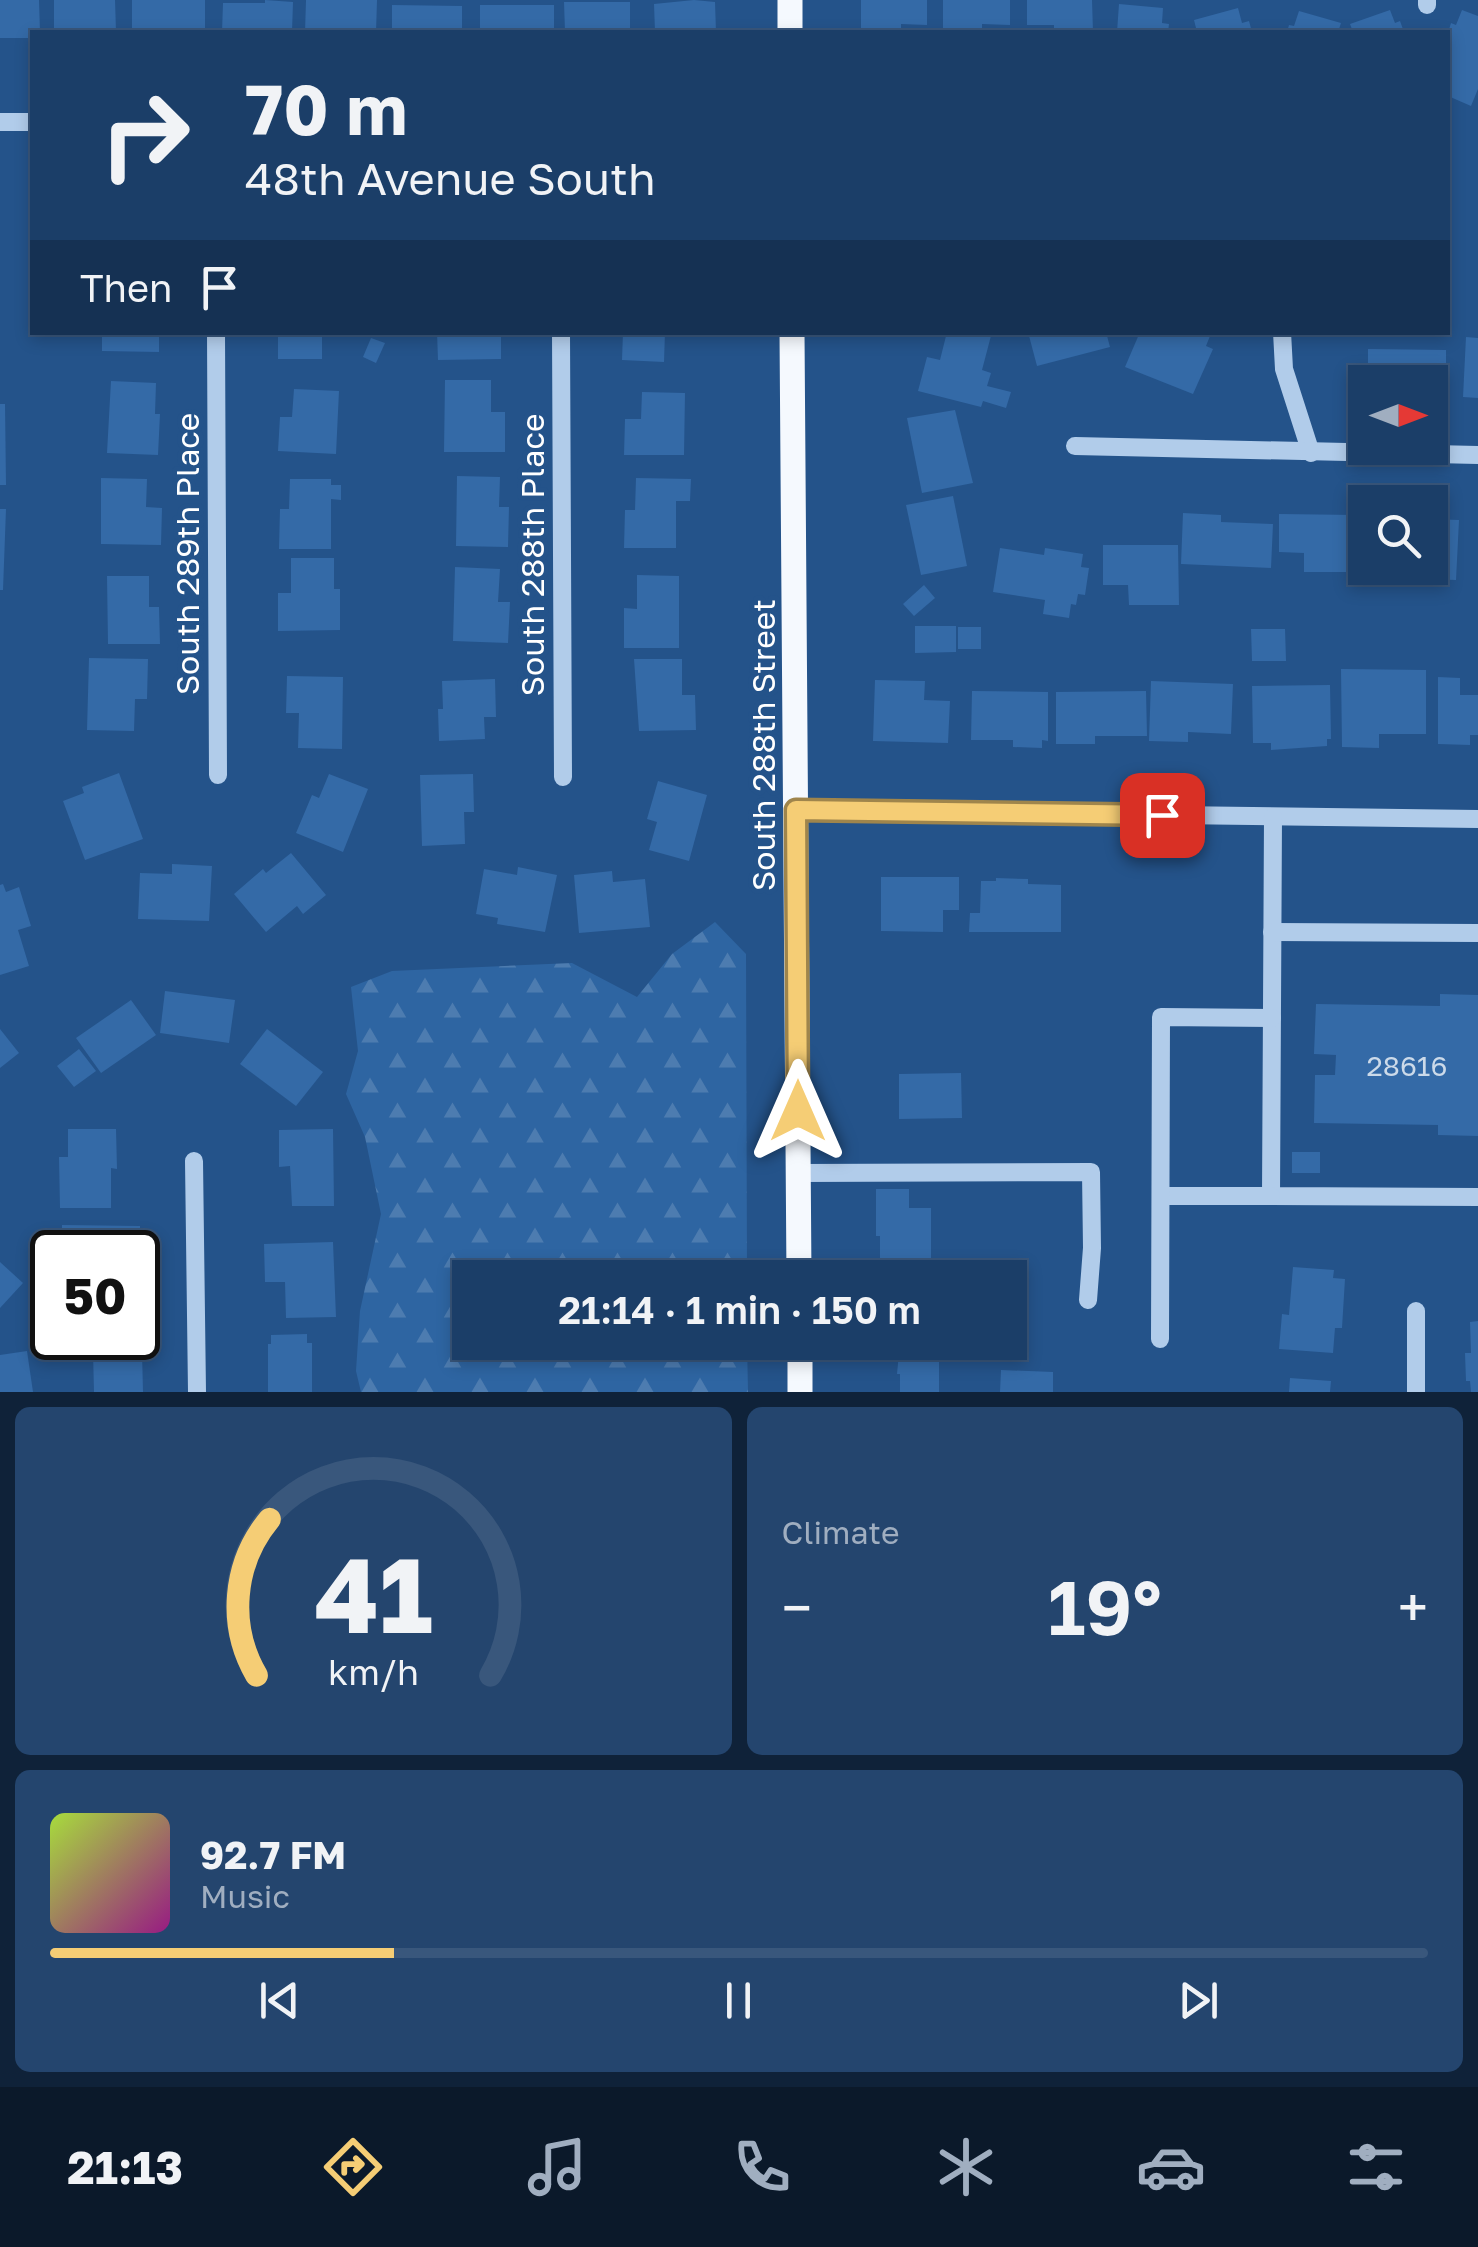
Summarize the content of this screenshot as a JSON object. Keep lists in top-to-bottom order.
{
  "streets": {
    "main road": ["South 288th Street"],
    "street": ["South 289th Place", "South 288th Place"]
  },
  "house_numbers": ["28616"],
  "north": "right",
  "page": {
    "turn": ["70 m", "48th Avenue South"],
    "then": "Then",
    "limit": "50",
    "trip": "21:14 · 1 min · 150 m",
    "tile": "Climate",
    "heat": ["−", "19°", "+"],
    "song": ["92.7 FM", "Music"],
    "tabs": "21:13",
    "gauge": ["41", "km/h"]
  }
}
